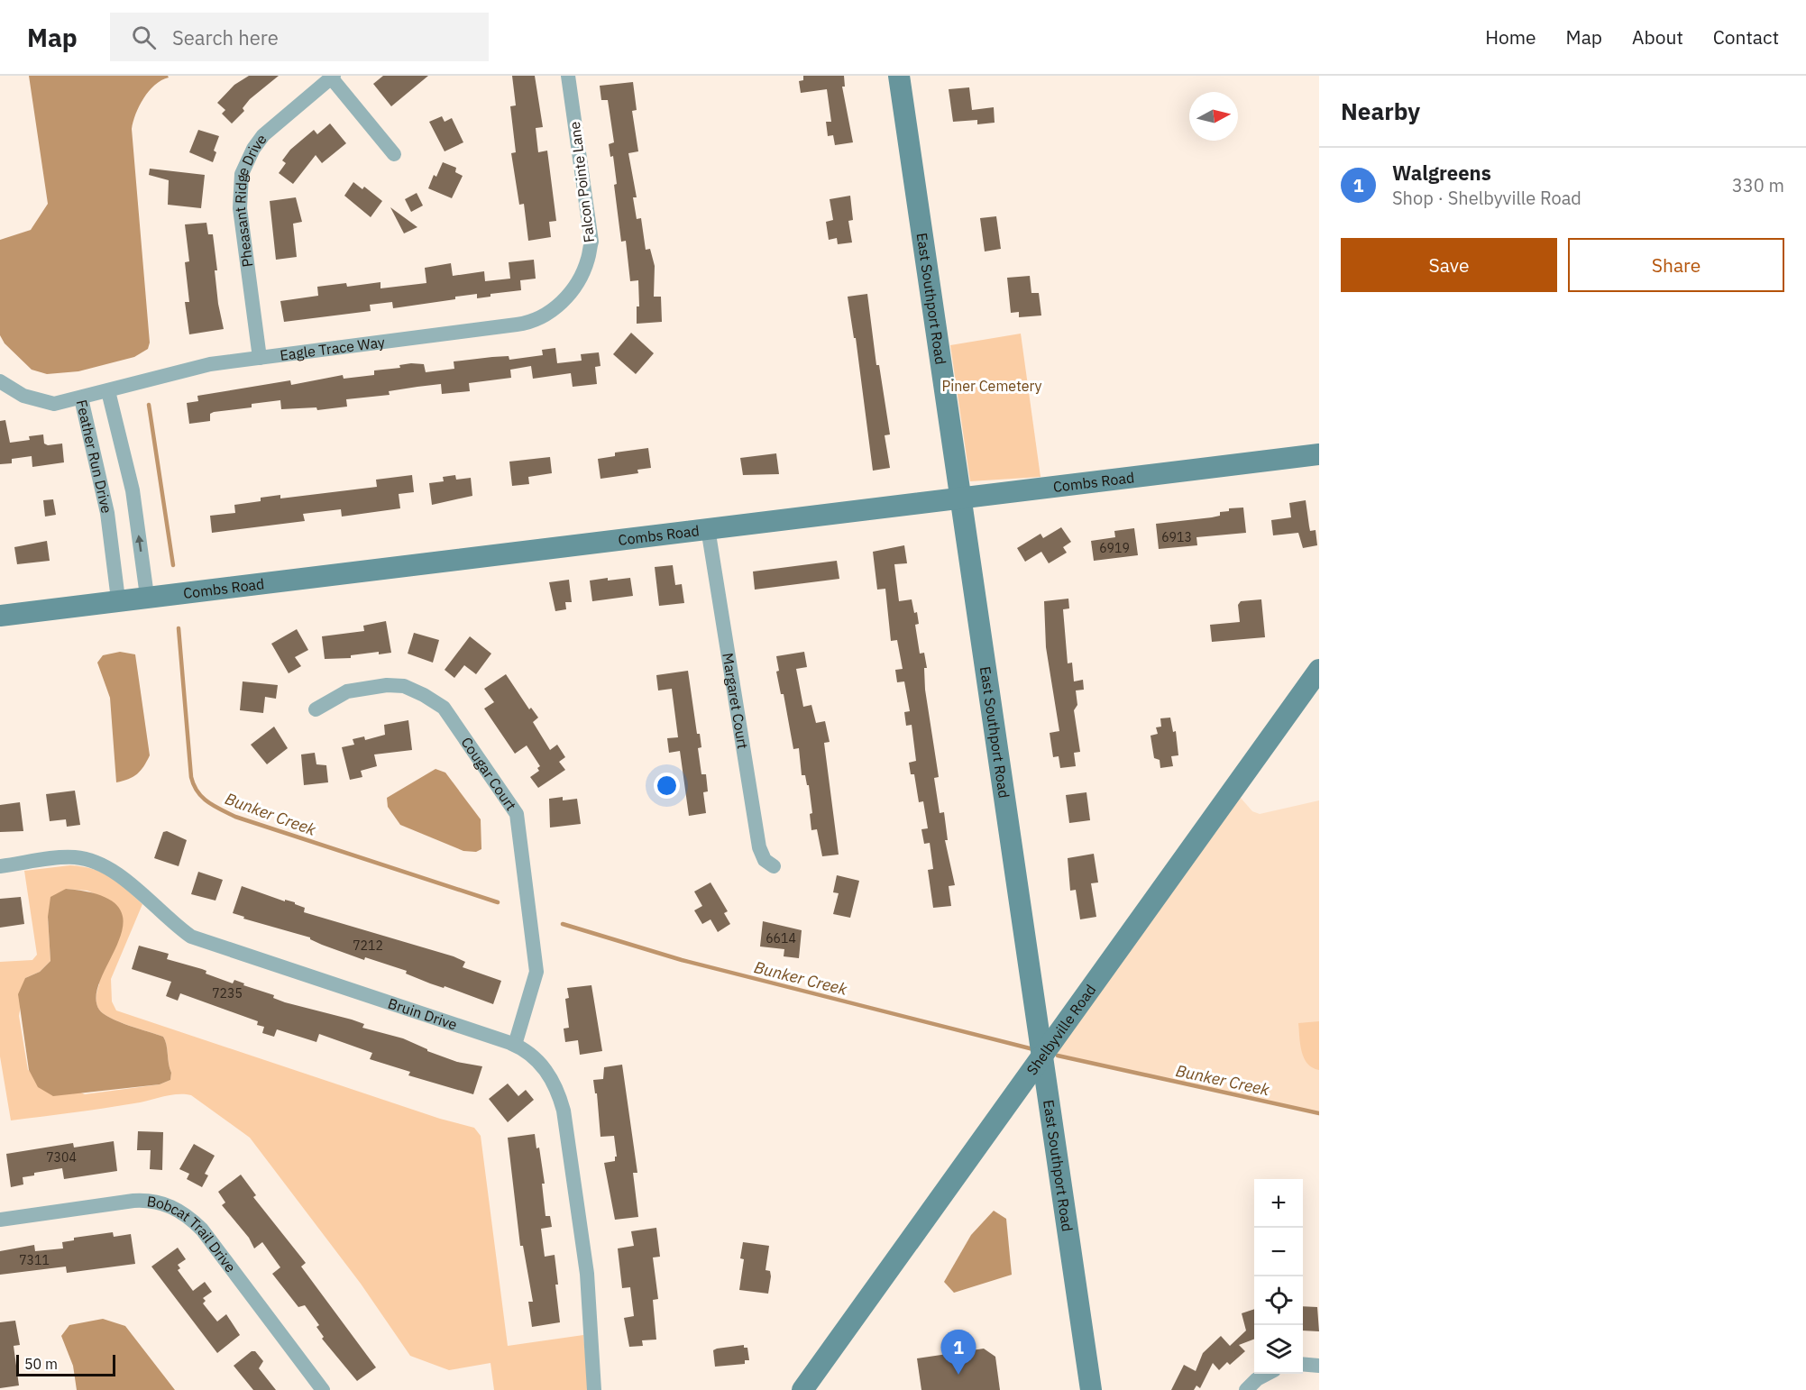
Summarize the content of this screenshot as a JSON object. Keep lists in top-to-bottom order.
{
  "streets": {
    "main road": ["East Southport Road", "Combs Road", "Shelbyville Road"],
    "street": [
      "Falcon Pointe Lane",
      "Pheasant Ridge Drive",
      "Eagle Trace Way",
      "Feather Run Drive",
      "Margaret Court",
      "Cougar Court",
      "Bruin Drive",
      "Bobcat Trail Drive"
    ]
  },
  "crossings": [
    ["Falcon Pointe Lane", "Eagle Trace Way"],
    ["Pheasant Ridge Drive", "Eagle Trace Way"],
    ["East Southport Road", "Combs Road"],
    ["East Southport Road", "Shelbyville Road"],
    ["Eagle Trace Way", "Feather Run Drive"],
    ["Feather Run Drive", "Combs Road"],
    ["Combs Road", "Margaret Court"],
    ["Cougar Court", "Bruin Drive"]
  ],
  "water": ["Bunker Creek"],
  "parks": ["Piner Cemetery"],
  "house_numbers": [
    "6913",
    "6919",
    "6614",
    "7212",
    "7235",
    "7304",
    "7311"
  ],
  "scale_bar": "50 m",
  "north": "right",
  "page": {
    "header": "Map",
    "search": "Search here",
    "nav": [
      "Home",
      "Map",
      "About",
      "Contact"
    ],
    "heading": "Nearby",
    "list": [
      {
        "mark": "1",
        "name": "Walgreens",
        "note": "Shop · Shelbyville Road",
        "value": "330 m"
      }
    ],
    "buttons": ["Save", "Share"],
    "map_buttons": ["+", "−"],
    "pins": "1",
    "scale": "50 m"
  }
}
